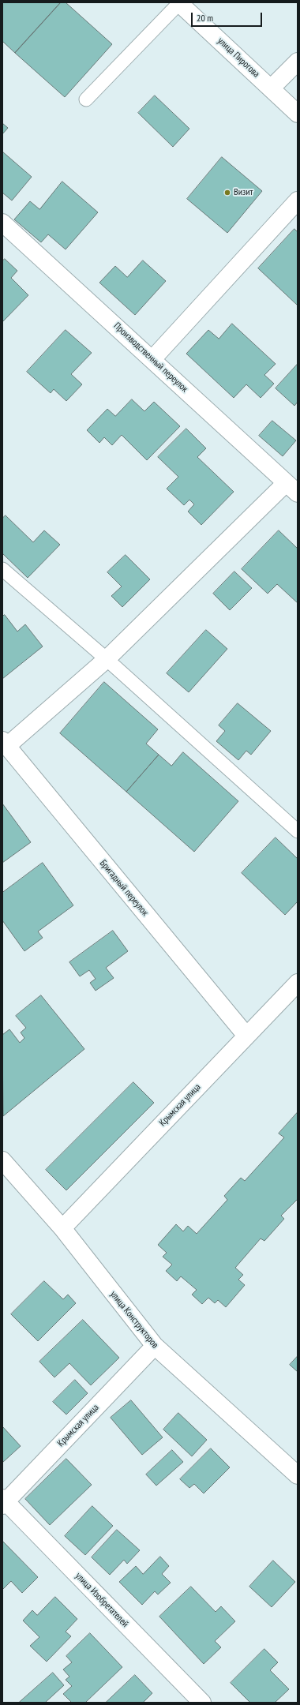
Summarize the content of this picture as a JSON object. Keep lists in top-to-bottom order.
{
  "streets": {
    "street": [
      "улица Пирогова",
      "Производственный переулок",
      "Бригадный переулок",
      "Крымская улица",
      "улица Конструкторов",
      "улица Изобретателей"
    ]
  },
  "crossings": [
    ["Бригадный переулок", "Крымская улица"],
    ["Крымская улица", "улица Конструкторов"],
    ["Крымская улица", "улица Изобретателей"]
  ],
  "places": ["Визит"],
  "scale_bar": "20 m"
}
